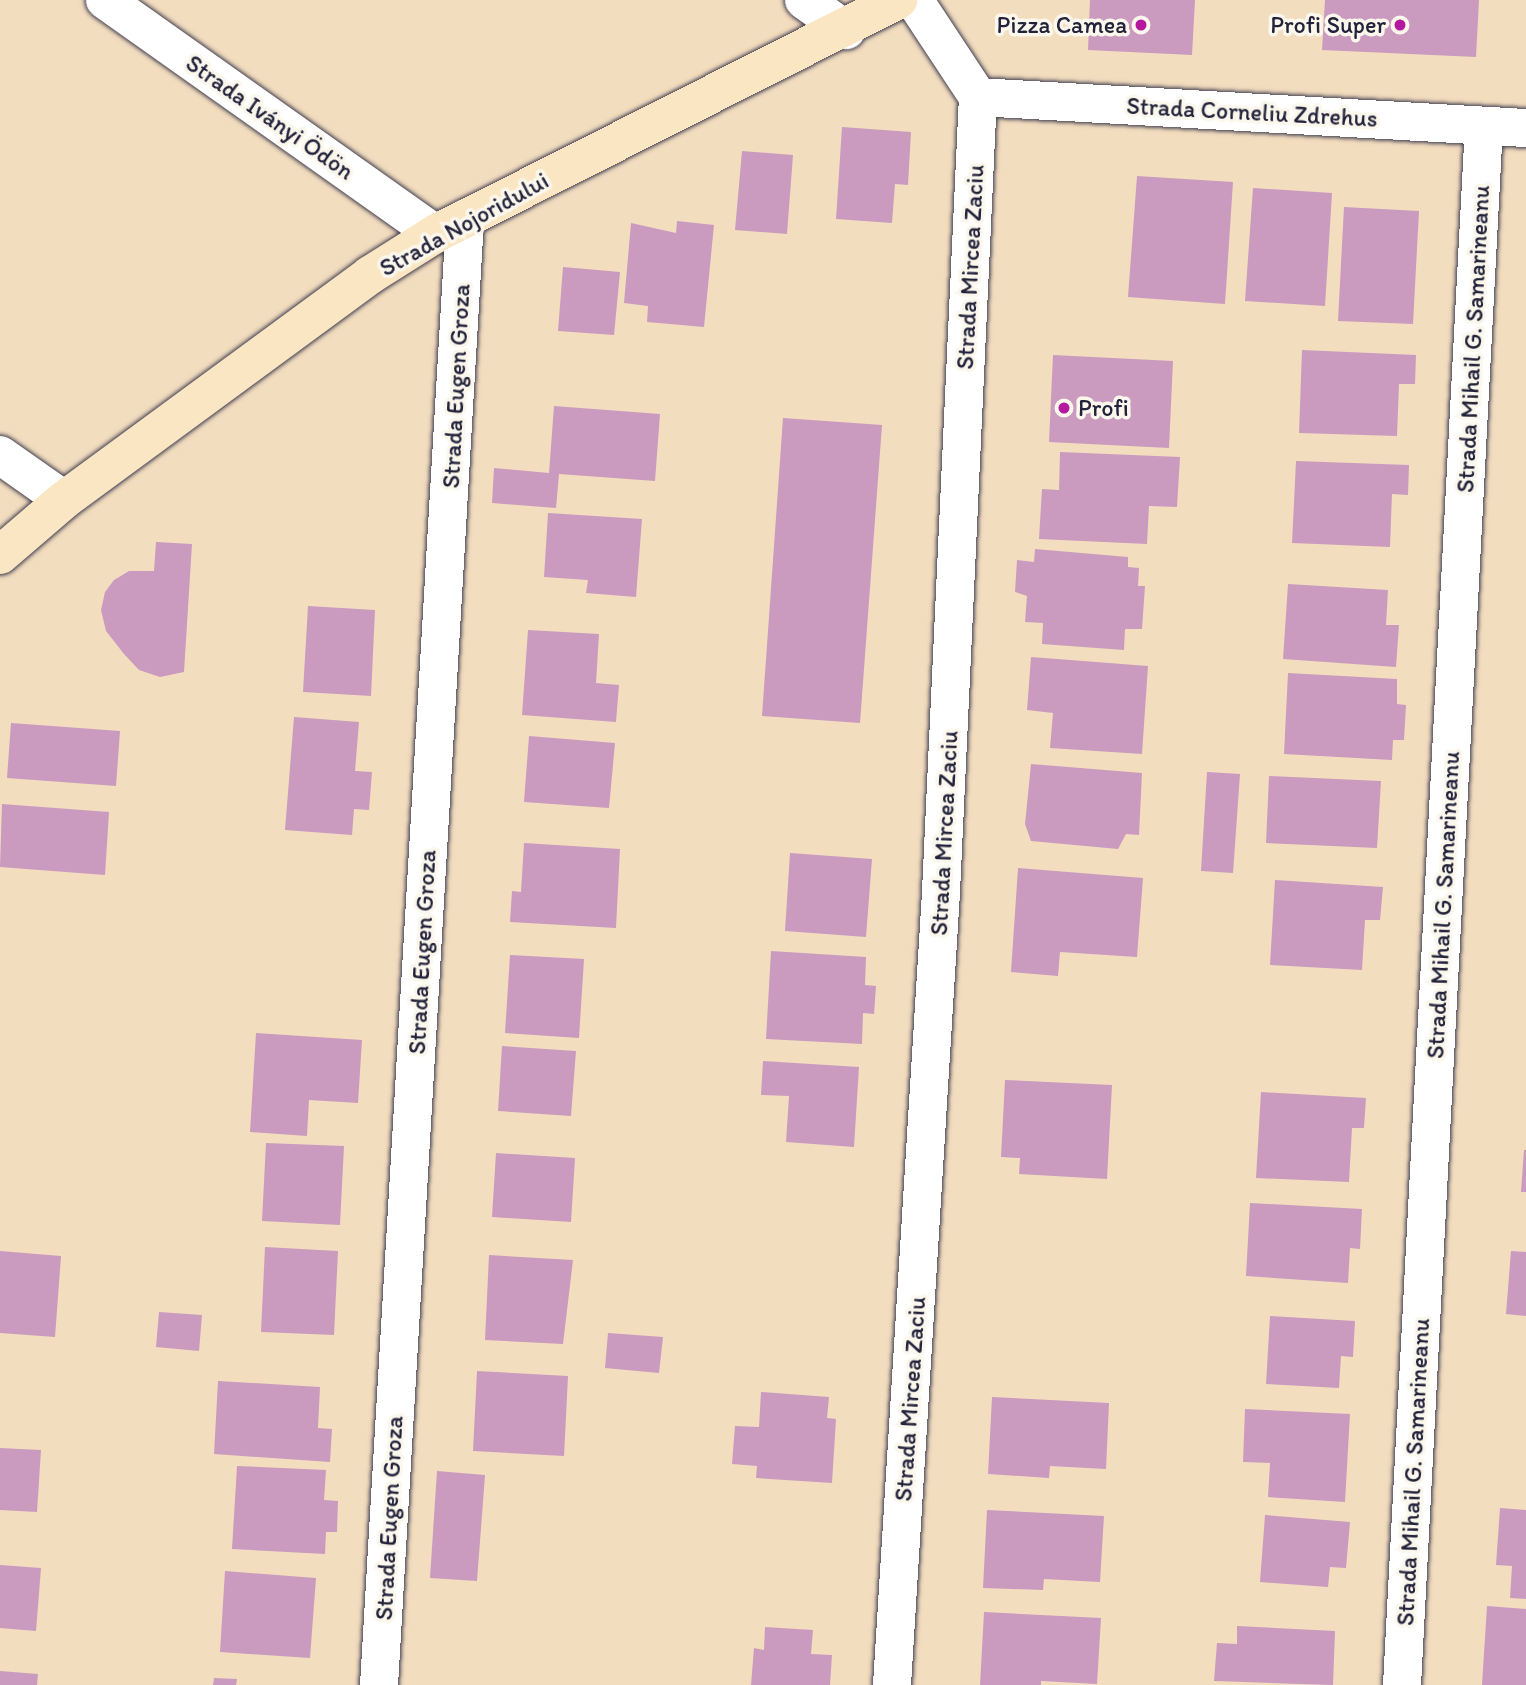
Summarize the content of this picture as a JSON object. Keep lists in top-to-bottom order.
{
  "streets": {
    "main road": ["Strada Nojoridului"],
    "street": [
      "Strada Corneliu Zdrehus",
      "Strada Iványi Ödön",
      "Strada Mircea Zaciu",
      "Strada Mihail G. Samarineanu",
      "Strada Eugen Groza"
    ]
  },
  "crossings": [
    ["Strada Corneliu Zdrehus", "Strada Mircea Zaciu"],
    ["Strada Corneliu Zdrehus", "Strada Mihail G. Samarineanu"],
    ["Strada Iványi Ödön", "Strada Nojoridului"],
    ["Strada Iványi Ödön", "Strada Eugen Groza"],
    ["Strada Nojoridului", "Strada Eugen Groza"]
  ],
  "places": ["Pizza Camea", "Profi Super", "Profi"]
}
